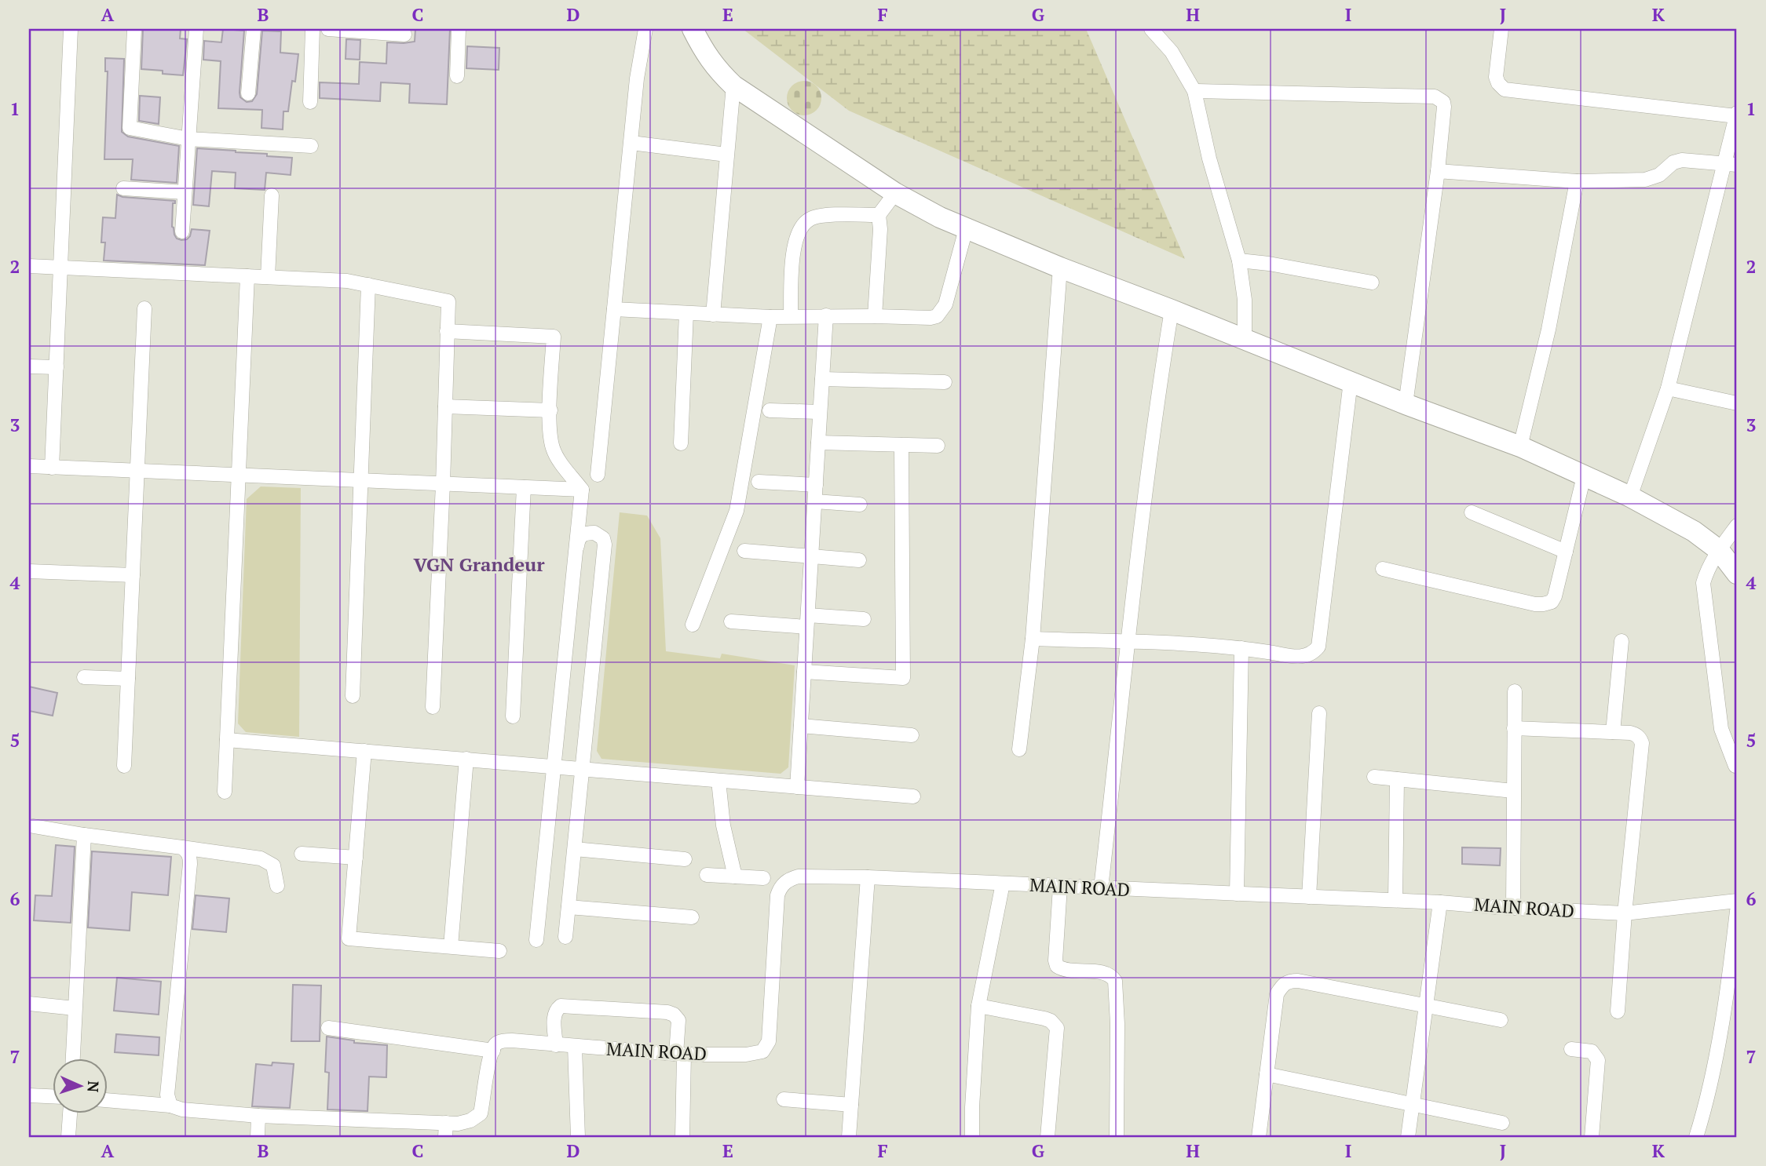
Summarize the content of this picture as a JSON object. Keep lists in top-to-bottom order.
{
  "streets": {
    "street": ["MAIN ROAD"]
  },
  "districts": ["VGN Grandeur"],
  "north": "right",
  "grid": {
    "columns": [
      "A",
      "B",
      "C",
      "D",
      "E",
      "F",
      "G",
      "H",
      "I",
      "J",
      "K"
    ],
    "rows": [
      "1",
      "2",
      "3",
      "4",
      "5",
      "6",
      "7"
    ]
  }
}
